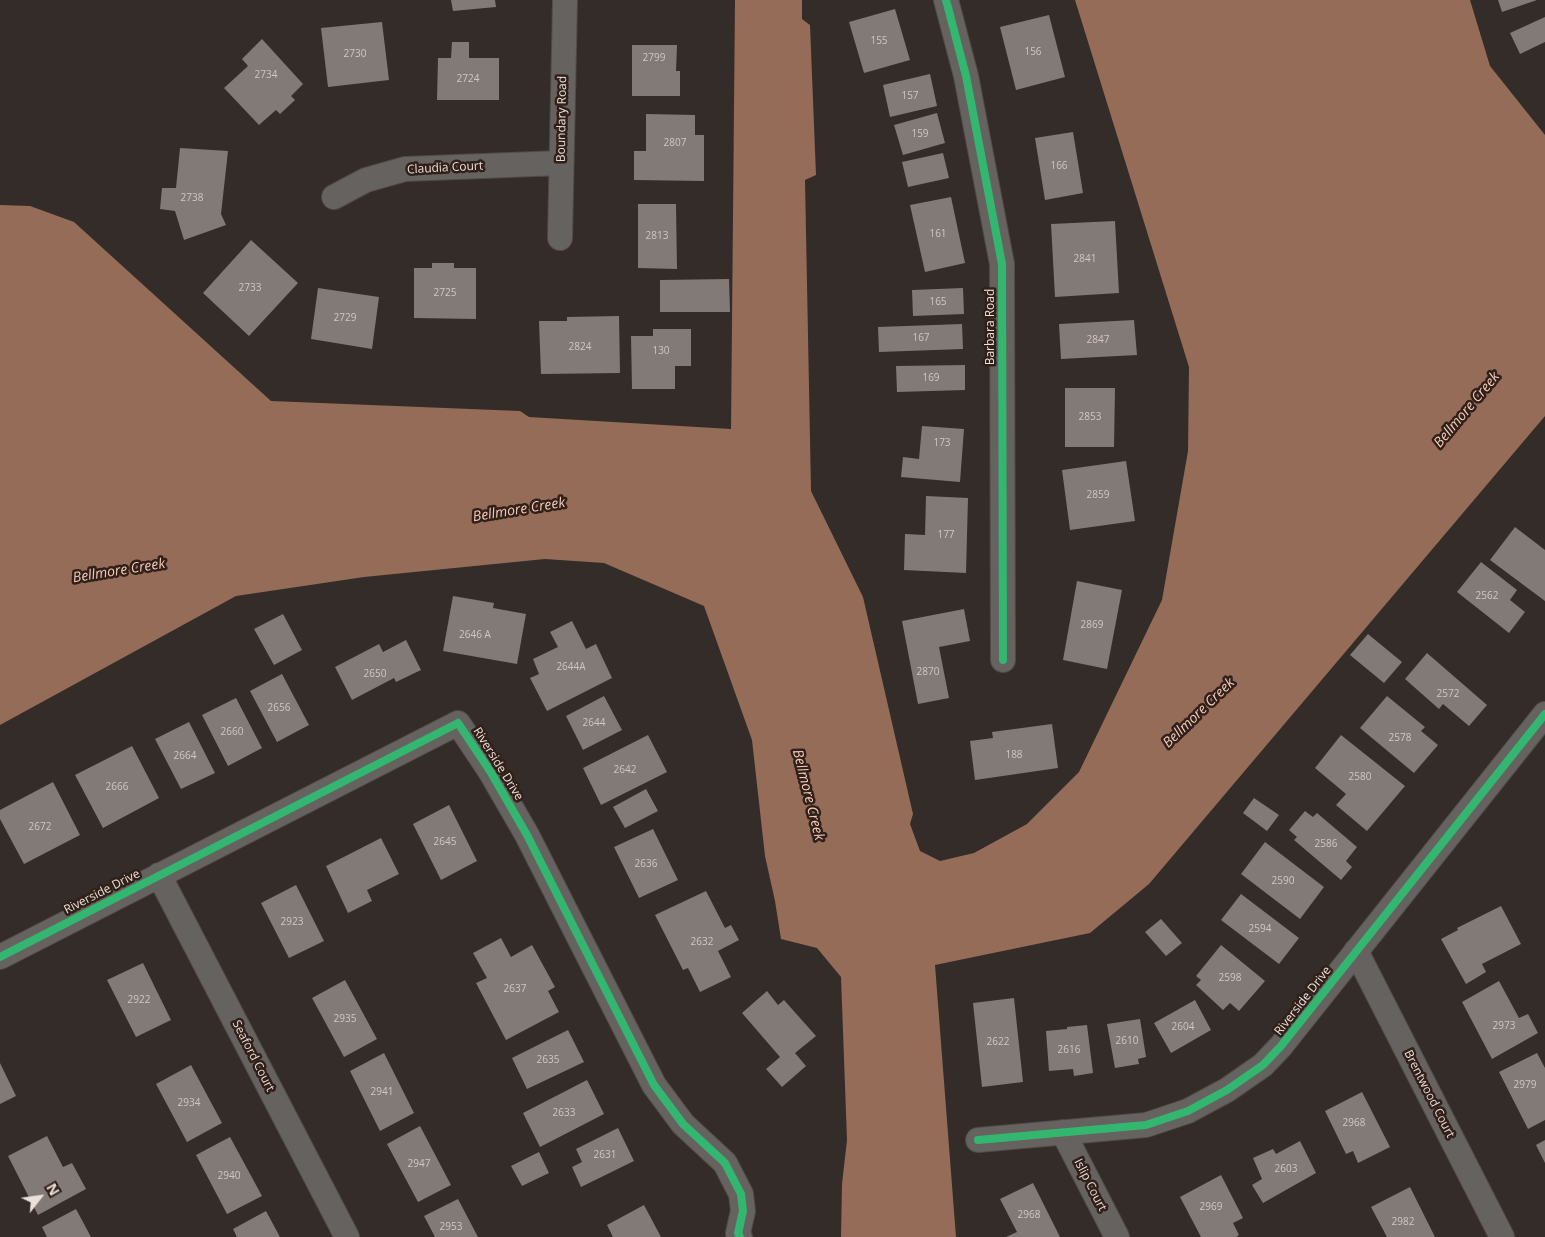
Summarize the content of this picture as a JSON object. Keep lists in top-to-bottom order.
{
  "streets": {
    "street": [
      "Boundary Road",
      "Claudia Court",
      "Barbara Road",
      "Riverside Drive",
      "Seaford Court",
      "Brentwood Court",
      "Islip Court"
    ]
  },
  "crossings": [
    ["Boundary Road", "Claudia Court"],
    ["Riverside Drive", "Seaford Court"],
    ["Riverside Drive", "Brentwood Court"],
    ["Riverside Drive", "Islip Court"]
  ],
  "water": ["Bellmore Creek"],
  "house_numbers": [
    "155",
    "156",
    "2730",
    "2799",
    "2734",
    "2724",
    "157",
    "159",
    "2807",
    "166",
    "2738",
    "161",
    "2813",
    "2841",
    "2733",
    "2725",
    "165",
    "2729",
    "167",
    "2847",
    "2824",
    "130",
    "169",
    "2853",
    "173",
    "2859",
    "177",
    "2562",
    "2869",
    "2646 A",
    "2644A",
    "2870",
    "2650",
    "2572",
    "2656",
    "2644",
    "2660",
    "2578",
    "188",
    "2664",
    "2642",
    "2580",
    "2666",
    "2672",
    "2645",
    "2586",
    "2636",
    "2590",
    "2923",
    "2594",
    "2632",
    "2598",
    "2637",
    "2922",
    "2935",
    "2973",
    "2604",
    "2610",
    "2622",
    "2616",
    "2635",
    "2979",
    "2941",
    "2934",
    "2633",
    "2968",
    "2631",
    "2947",
    "2603",
    "2940",
    "2969",
    "2968",
    "2982",
    "2953"
  ],
  "north": "top right"
}
